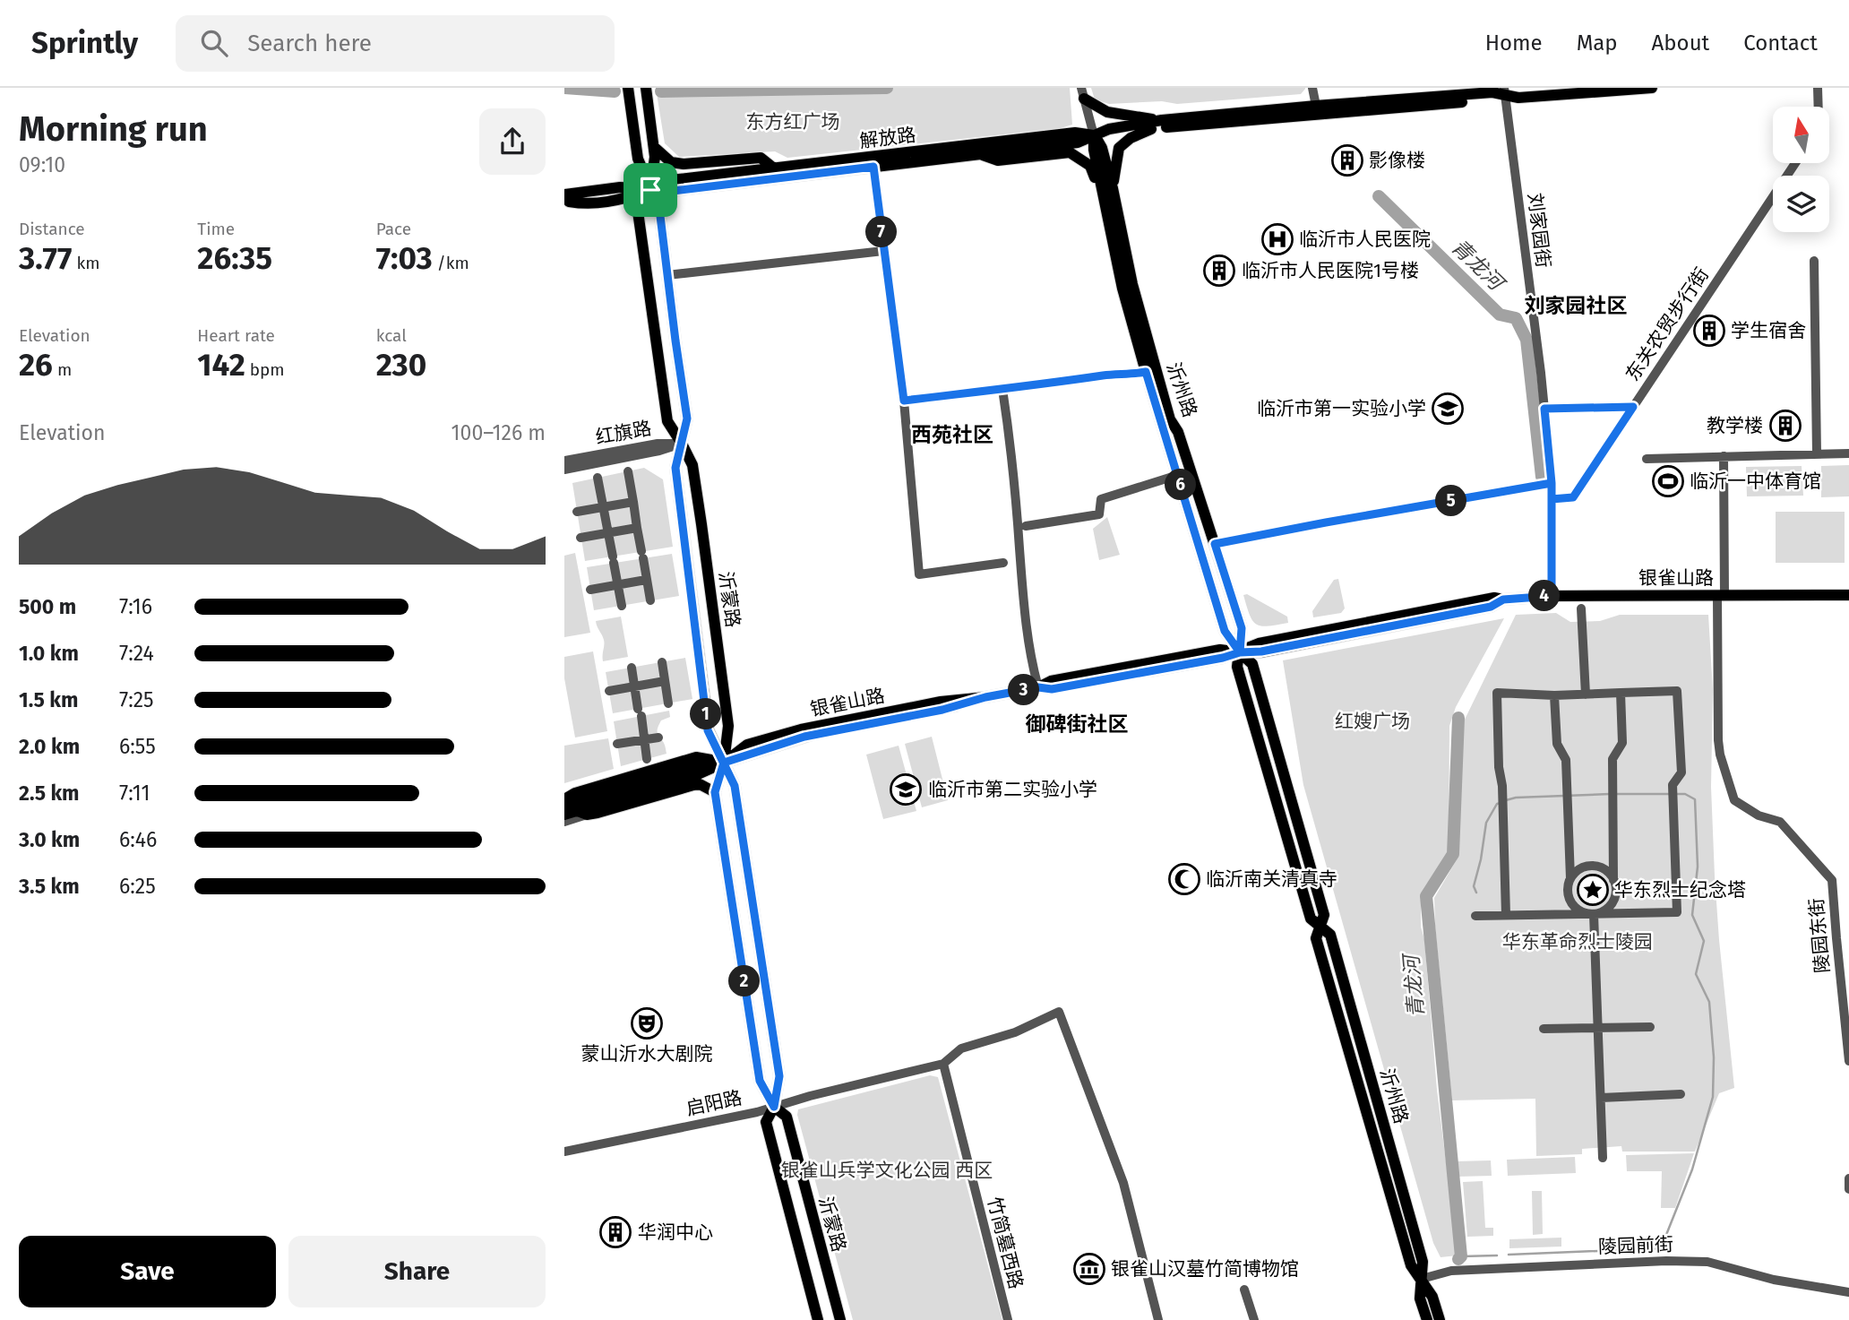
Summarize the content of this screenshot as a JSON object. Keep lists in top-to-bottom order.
{
  "streets": {
    "main road": [
      "解放路",
      "沂州路",
      "银雀山路",
      "沂蒙路"
    ],
    "street": [
      "刘家园街",
      "东关农贸步行街",
      "红旗路",
      "陵园东街",
      "启阳路",
      "竹简墓西路",
      "陵园前街"
    ]
  },
  "crossings": [
    ["解放路", "刘家园街"],
    ["解放路", "沂州路"],
    ["解放路", "沂蒙路"],
    ["刘家园街", "东关农贸步行街"],
    ["刘家园街", "银雀山路"],
    ["沂州路", "银雀山路"],
    ["沂州路", "陵园前街"],
    ["红旗路", "沂蒙路"],
    ["银雀山路", "沂蒙路"],
    ["银雀山路", "陵园东街"],
    ["沂蒙路", "启阳路"],
    ["启阳路", "竹简墓西路"]
  ],
  "districts": ["刘家园社区", "西苑社区", "御碑街社区"],
  "water": ["青龙河"],
  "parks": [
    "东方红广场",
    "红嫂广场",
    "华东革命烈士陵园",
    "银雀山兵学文化公园 西区"
  ],
  "places": {
    "building": [
      "影像楼",
      "临沂市人民医院1号楼",
      "学生宿舍",
      "教学楼",
      "华润中心"
    ],
    "hospital": ["临沂市人民医院"],
    "school or university": ["临沂市第一实验小学", "临沂市第二实验小学"],
    "sports": ["临沂一中体育馆"],
    "mosque": ["临沂南关清真寺"],
    "place": ["华东烈士纪念塔"],
    "theatre": ["蒙山沂水大剧院"],
    "museum": ["银雀山汉墓竹简博物馆"]
  },
  "north": "top",
  "page": {
    "header": "Sprintly",
    "search": "Search here",
    "nav": [
      "Home",
      "Map",
      "About",
      "Contact"
    ],
    "heading": ["Morning run", "09:10"],
    "stats": [
      ["Distance", "3.77 km"],
      ["Time", "26:35"],
      ["Pace", "7:03 /km"],
      ["Elevation", "26 m"],
      ["Heart rate", "142 bpm"],
      ["kcal", "230"]
    ],
    "pins": [
      "7",
      "6",
      "5",
      "4",
      "3",
      "1",
      "2"
    ],
    "chart": ["Elevation", "100–126 m"],
    "list": [
      {
        "name": "500 m",
        "note": "7:16"
      },
      {
        "name": "1.0 km",
        "note": "7:24"
      },
      {
        "name": "1.5 km",
        "note": "7:25"
      },
      {
        "name": "2.0 km",
        "note": "6:55"
      },
      {
        "name": "2.5 km",
        "note": "7:11"
      },
      {
        "name": "3.0 km",
        "note": "6:46"
      },
      {
        "name": "3.5 km",
        "note": "6:25"
      }
    ],
    "buttons": ["Save", "Share"]
  }
}
